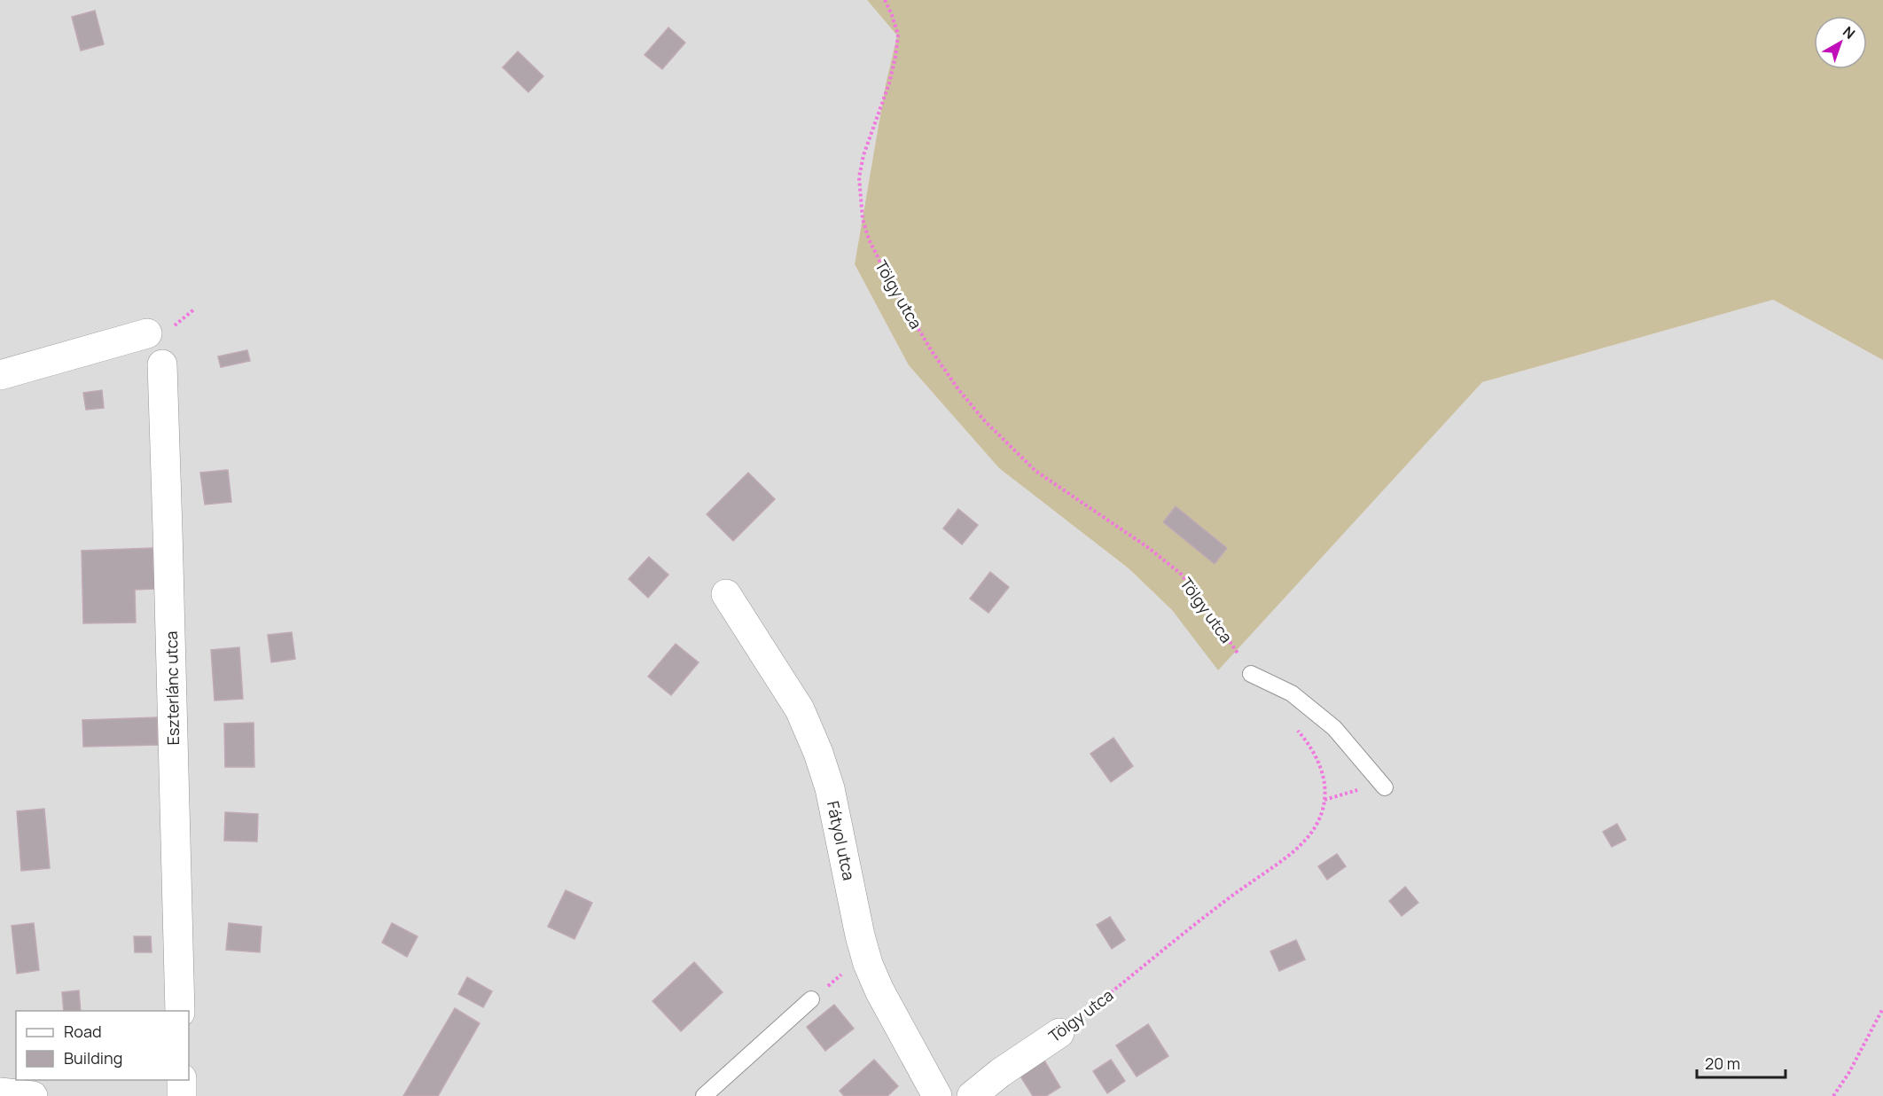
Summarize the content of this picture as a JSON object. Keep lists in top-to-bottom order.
{
  "streets": {
    "street": ["Tölgy utca", "Eszterlánc utca", "Fátyol utca"]
  },
  "legend": ["Road", "Building"],
  "scale_bar": "20 m",
  "north": "top right"
}
